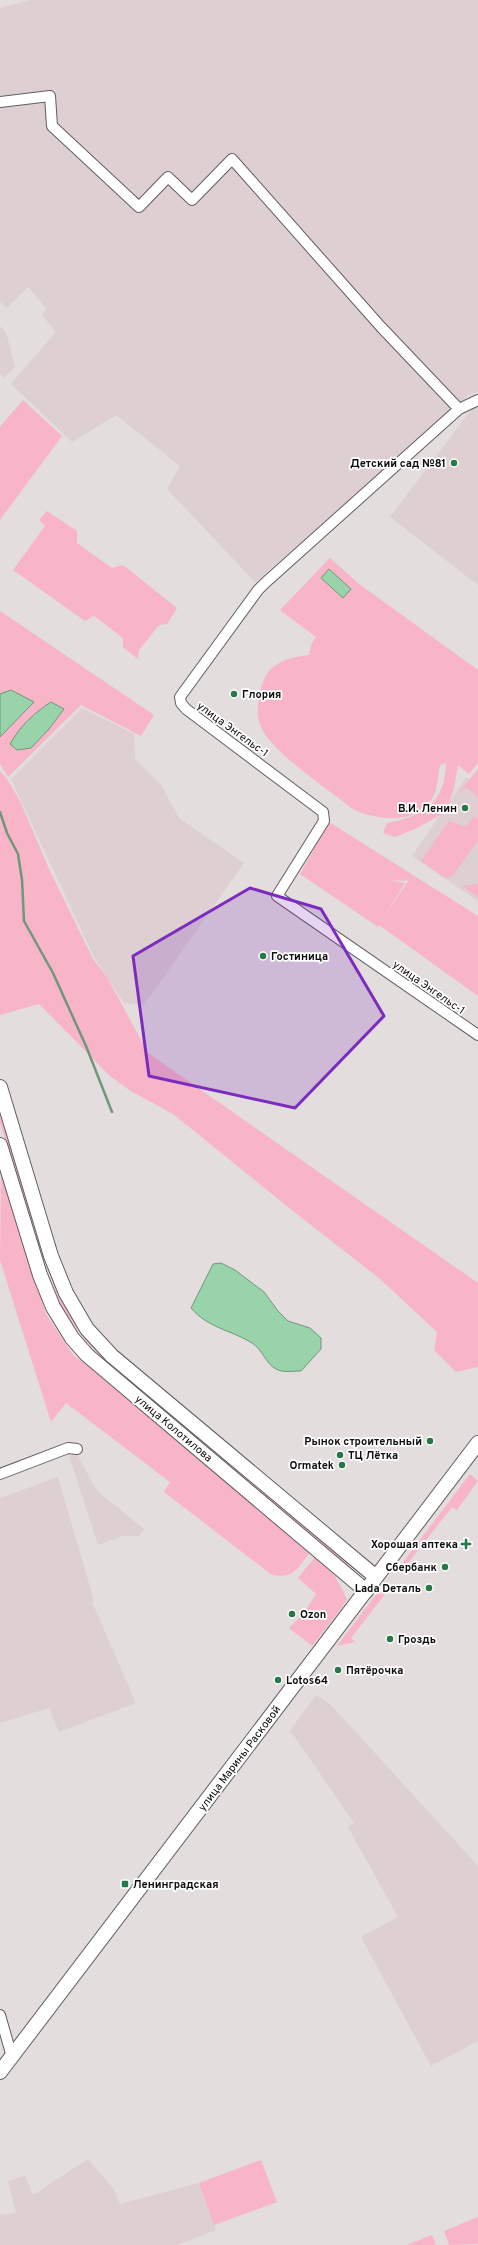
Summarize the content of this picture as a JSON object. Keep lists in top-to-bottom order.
{
  "streets": {
    "main road": ["улица Колотилова", "улица Марины Расковой"],
    "street": ["улица Энгельс-1"]
  },
  "crossings": [
    ["улица Колотилова", "улица Марины Расковой"]
  ],
  "places": {
    "other": [
      "Детский сад №81",
      "Глория",
      "В.И. Ленин",
      "Гостиница",
      "Рынок строительный",
      "ТЦ Лётка",
      "Ormatek",
      "Сбербанк",
      "Lada Dеталь",
      "Ozon",
      "Гроздь",
      "Пятёрочка",
      "Lotos64"
    ],
    "health": ["Хорошая аптека"],
    "transit": ["Ленинградская"]
  }
}
